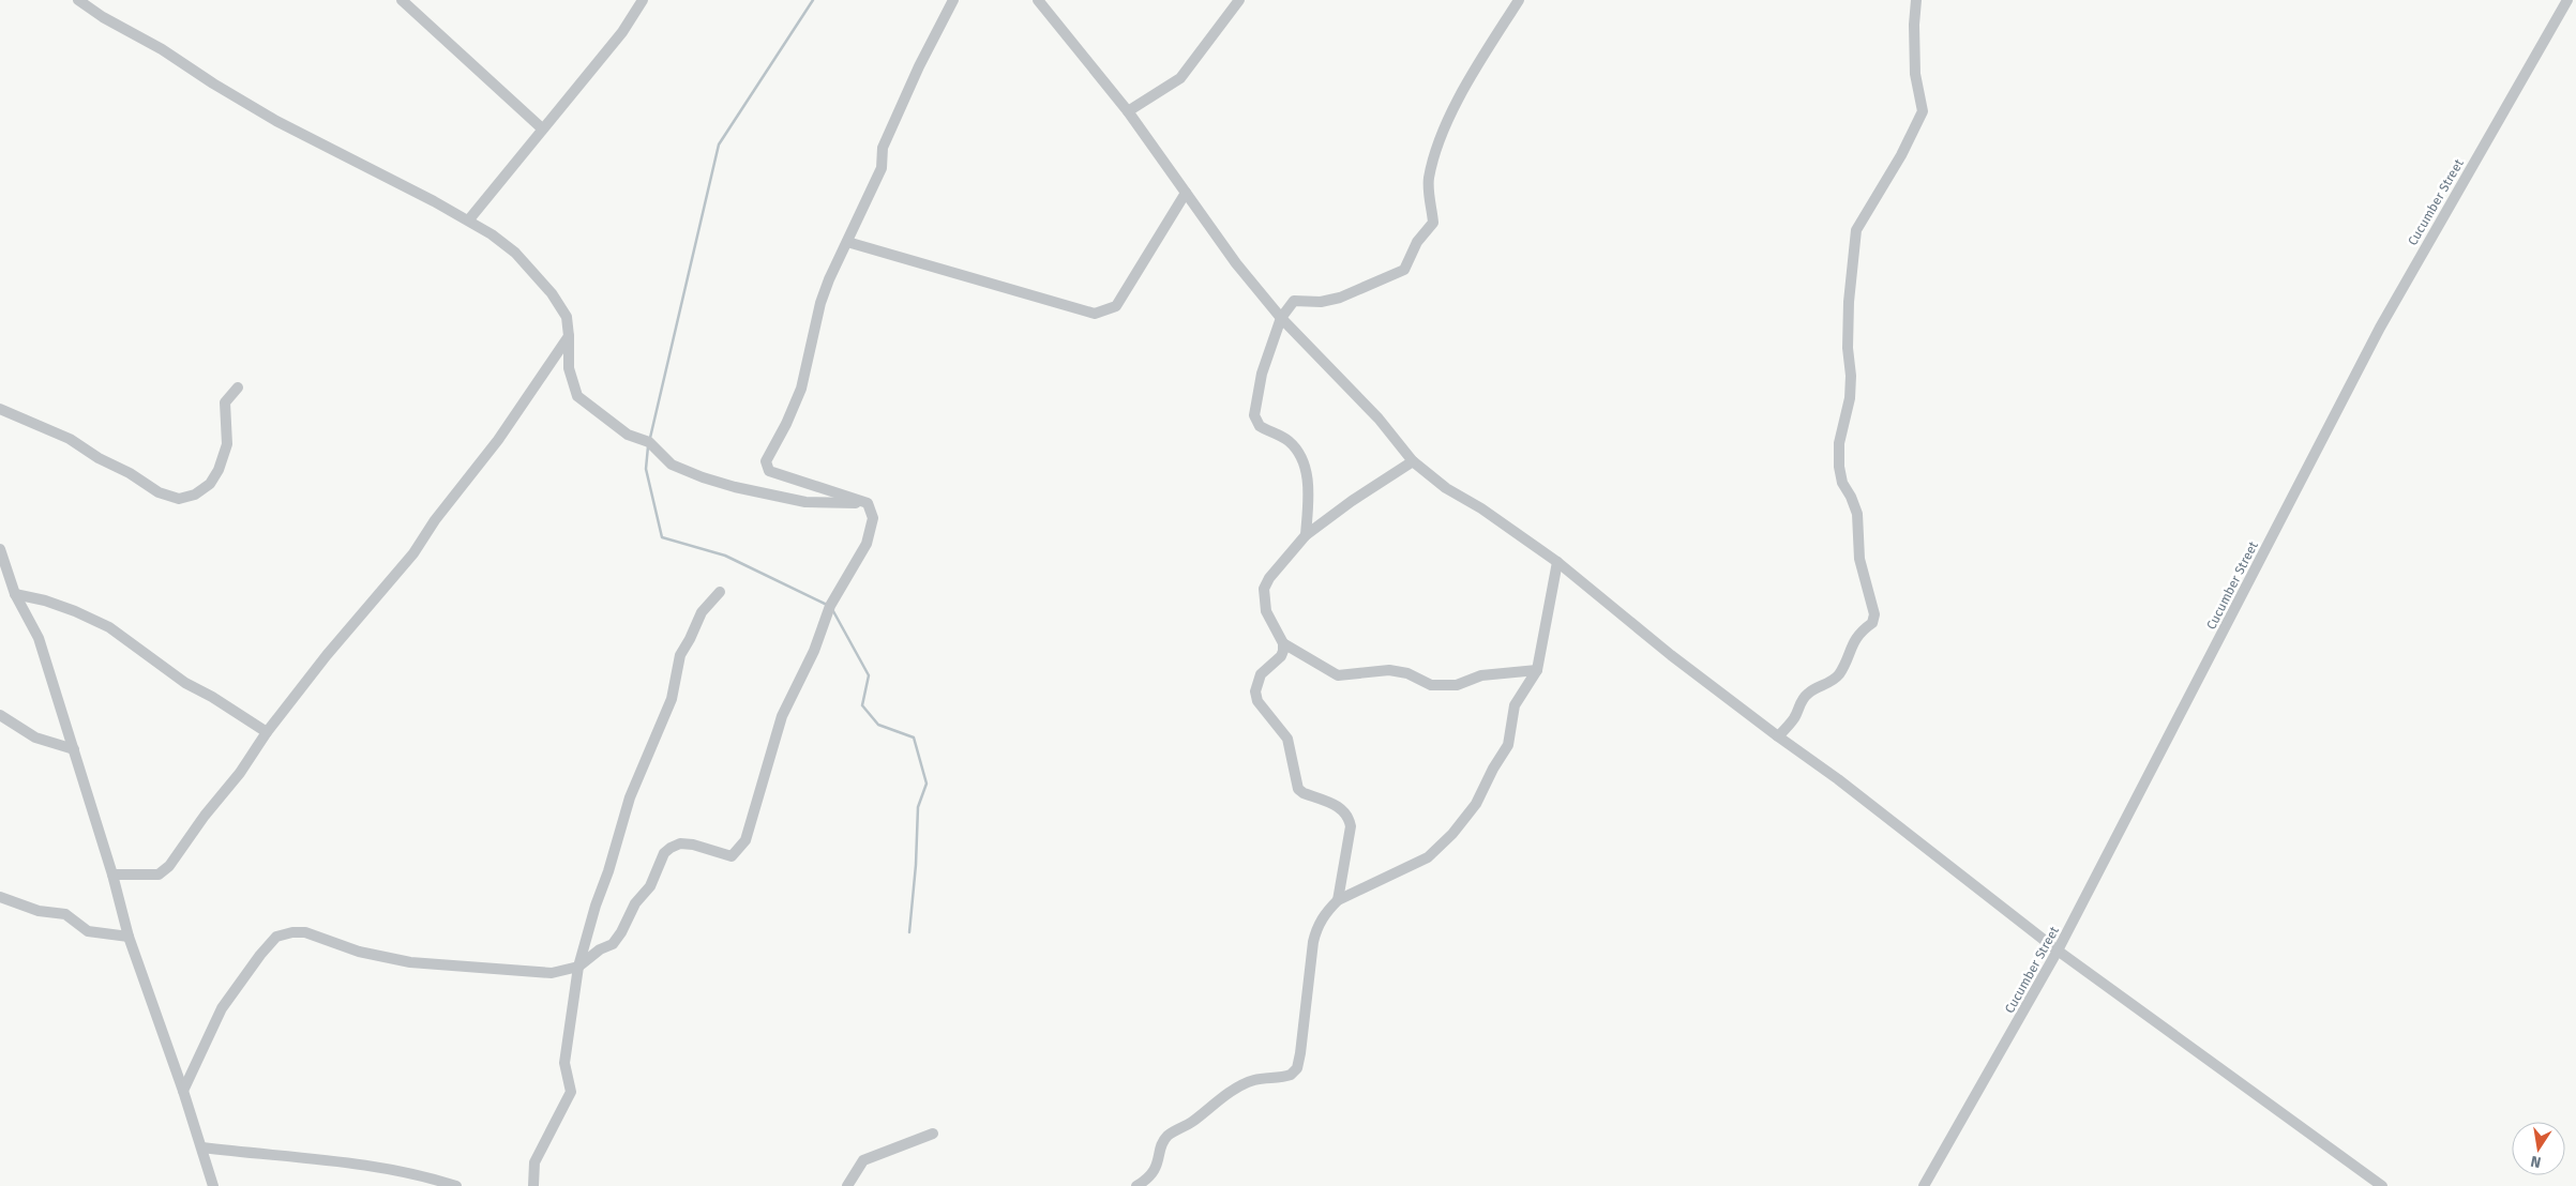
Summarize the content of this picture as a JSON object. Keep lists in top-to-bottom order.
{
  "streets": {
    "street": ["Cucumber Street"]
  },
  "north": "bottom"
}
